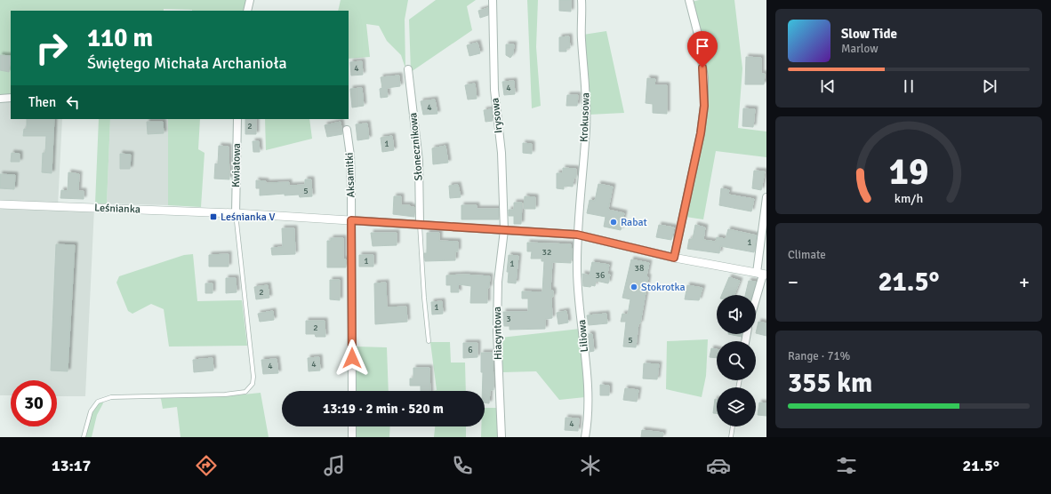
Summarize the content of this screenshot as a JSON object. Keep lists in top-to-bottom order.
{
  "streets": {
    "street": [
      "Irysowa",
      "Krokusowa",
      "Słonecznikowa",
      "Kwiatowa",
      "Aksamitki",
      "Leśnianka",
      "Hiacyntowa",
      "Liliowa"
    ]
  },
  "crossings": [
    ["Irysowa", "Leśnianka"],
    ["Irysowa", "Hiacyntowa"],
    ["Krokusowa", "Leśnianka"],
    ["Krokusowa", "Liliowa"],
    ["Słonecznikowa", "Leśnianka"],
    ["Kwiatowa", "Leśnianka"],
    ["Aksamitki", "Leśnianka"],
    ["Leśnianka", "Hiacyntowa"],
    ["Leśnianka", "Liliowa"]
  ],
  "places": {
    "transit": ["Leśnianka V"],
    "other": ["Rabat", "Stokrotka"]
  },
  "house_numbers": [
    "4",
    "4",
    "4",
    "2",
    "1",
    "5",
    "1",
    "32",
    "1",
    "1",
    "38",
    "36",
    "2",
    "1",
    "3",
    "2",
    "5",
    "6",
    "4",
    "4",
    "4"
  ],
  "page": {
    "turn": ["110 m", "Świętego Michała Archanioła"],
    "song": ["Slow Tide", "Marlow"],
    "then": "Then",
    "tile": [
      "Climate",
      ["Range · 71%", "355 km"]
    ],
    "heat": ["−", "21.5°", "+"],
    "limit": "30",
    "trip": "13:19 · 2 min · 520 m",
    "tabs": ["13:17", "21.5°"],
    "gauge": ["19", "km/h"]
  }
}
